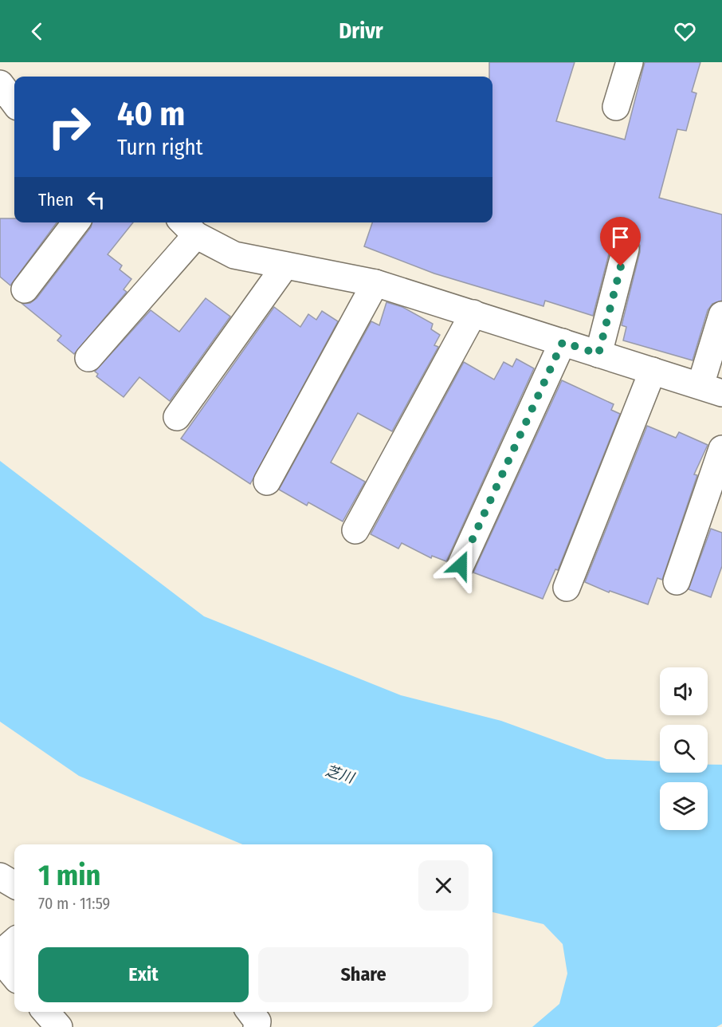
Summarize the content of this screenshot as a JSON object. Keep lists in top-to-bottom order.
{
  "water": ["芝川"],
  "page": {
    "header": "Drivr",
    "turn": ["40 m", "Turn right"],
    "then": "Then",
    "heading": ["1 min", "70 m · 11:59"],
    "buttons": ["Exit", "Share"]
  }
}
